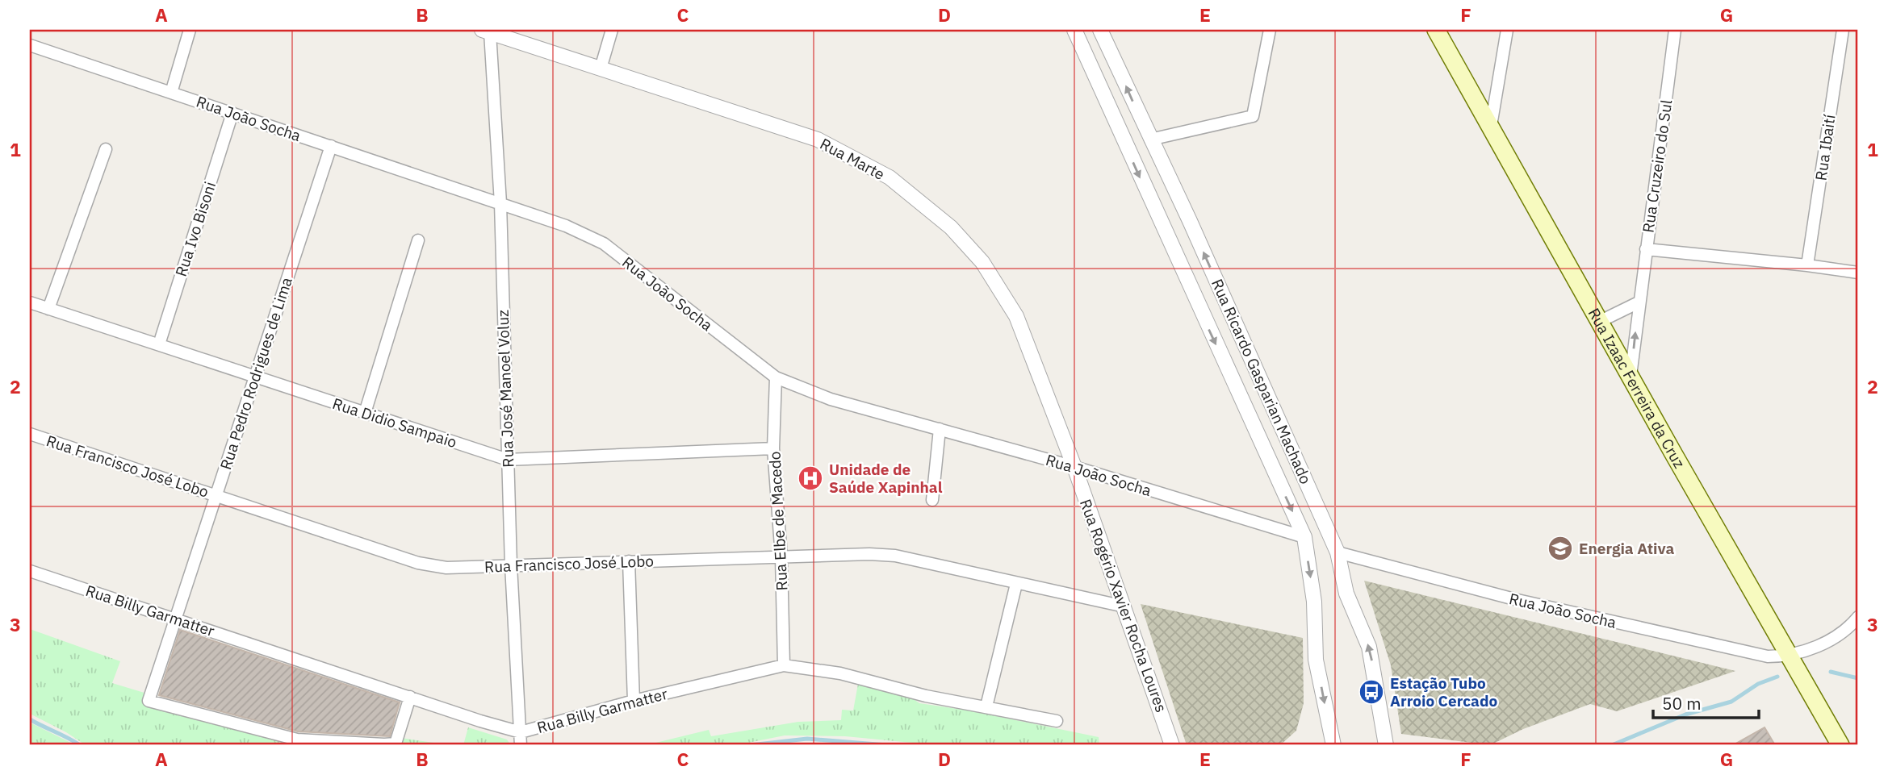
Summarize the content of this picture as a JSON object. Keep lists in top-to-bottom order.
{
  "streets": {
    "main road": ["Rua Izaac Ferreira da Cruz"],
    "street": [
      "Rua João Socha",
      "Rua Ibaití",
      "Rua Marte",
      "Rua Cruzeiro do Sul",
      "Rua Ivo Bisoni",
      "Rua Pedro Rodrigues de Lima",
      "Rua Ricardo Gasparian Machado",
      "Rua José Manoel Voluz",
      "Rua Didio Sampaio",
      "Rua Francisco José Lobo",
      "Rua Elbe de Macedo",
      "Rua Rogério Xavier Rocha Loures",
      "Rua Billy Garmatter"
    ]
  },
  "crossings": [
    ["Rua João Socha", "Rua Marte"],
    ["Rua João Socha", "Rua Ivo Bisoni"],
    ["Rua João Socha", "Rua Pedro Rodrigues de Lima"],
    ["Rua João Socha", "Rua Ricardo Gasparian Machado"],
    ["Rua João Socha", "Rua José Manoel Voluz"],
    ["Rua João Socha", "Rua Izaac Ferreira da Cruz"],
    ["Rua João Socha", "Rua Elbe de Macedo"],
    ["Rua João Socha", "Rua Rogério Xavier Rocha Loures"],
    ["Rua Marte", "Rua José Manoel Voluz"],
    ["Rua Marte", "Rua Rogério Xavier Rocha Loures"],
    ["Rua Cruzeiro do Sul", "Rua Izaac Ferreira da Cruz"],
    ["Rua Ivo Bisoni", "Rua Didio Sampaio"],
    ["Rua Pedro Rodrigues de Lima", "Rua Didio Sampaio"],
    ["Rua Pedro Rodrigues de Lima", "Rua Francisco José Lobo"],
    ["Rua Pedro Rodrigues de Lima", "Rua Billy Garmatter"],
    ["Rua José Manoel Voluz", "Rua Didio Sampaio"],
    ["Rua José Manoel Voluz", "Rua Francisco José Lobo"],
    ["Rua José Manoel Voluz", "Rua Billy Garmatter"],
    ["Rua Didio Sampaio", "Rua Elbe de Macedo"],
    ["Rua Francisco José Lobo", "Rua Elbe de Macedo"],
    ["Rua Francisco José Lobo", "Rua Rogério Xavier Rocha Loures"],
    ["Rua Elbe de Macedo", "Rua Billy Garmatter"]
  ],
  "places": {
    "hospital": ["Unidade de Saúde Xapinhal"],
    "school or university": ["Energia Ativa"],
    "bus stop": ["Estação Tubo Arroio Cercado"]
  },
  "scale_bar": "50 m",
  "grid": {
    "columns": [
      "A",
      "B",
      "C",
      "D",
      "E",
      "F",
      "G"
    ],
    "rows": ["1", "2", "3"]
  }
}
